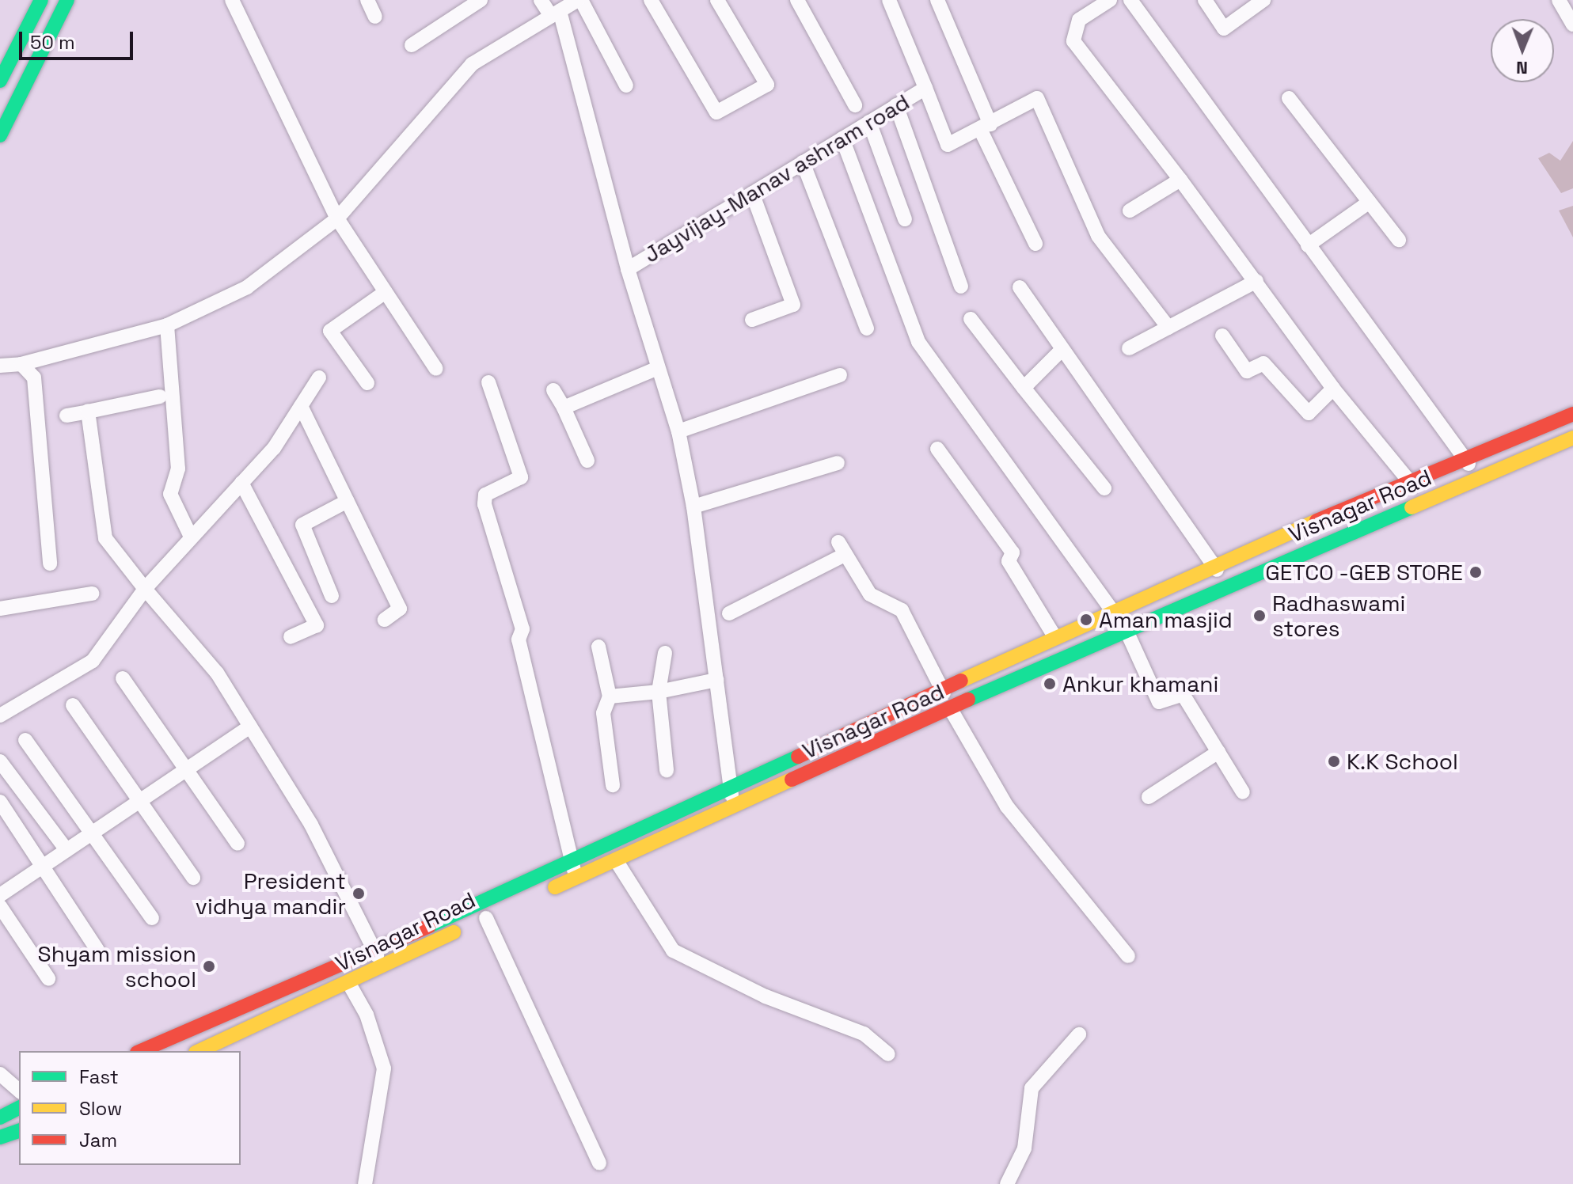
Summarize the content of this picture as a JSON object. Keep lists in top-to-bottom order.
{
  "streets": {
    "main road": ["Visnagar Road"],
    "street": ["Jayvijay-Manav ashram road"]
  },
  "crossings": [
    ["Jayvijay-Manav ashram road", "Visnagar Road"]
  ],
  "places": [
    "GETCO -GEB STORE",
    "Radhaswami stores",
    "Aman masjid",
    "Ankur khamani",
    "K.K School",
    "President vidhya mandir",
    "Shyam mission school"
  ],
  "legend": ["Fast", "Slow", "Jam"],
  "scale_bar": "50 m",
  "north": "bottom"
}
